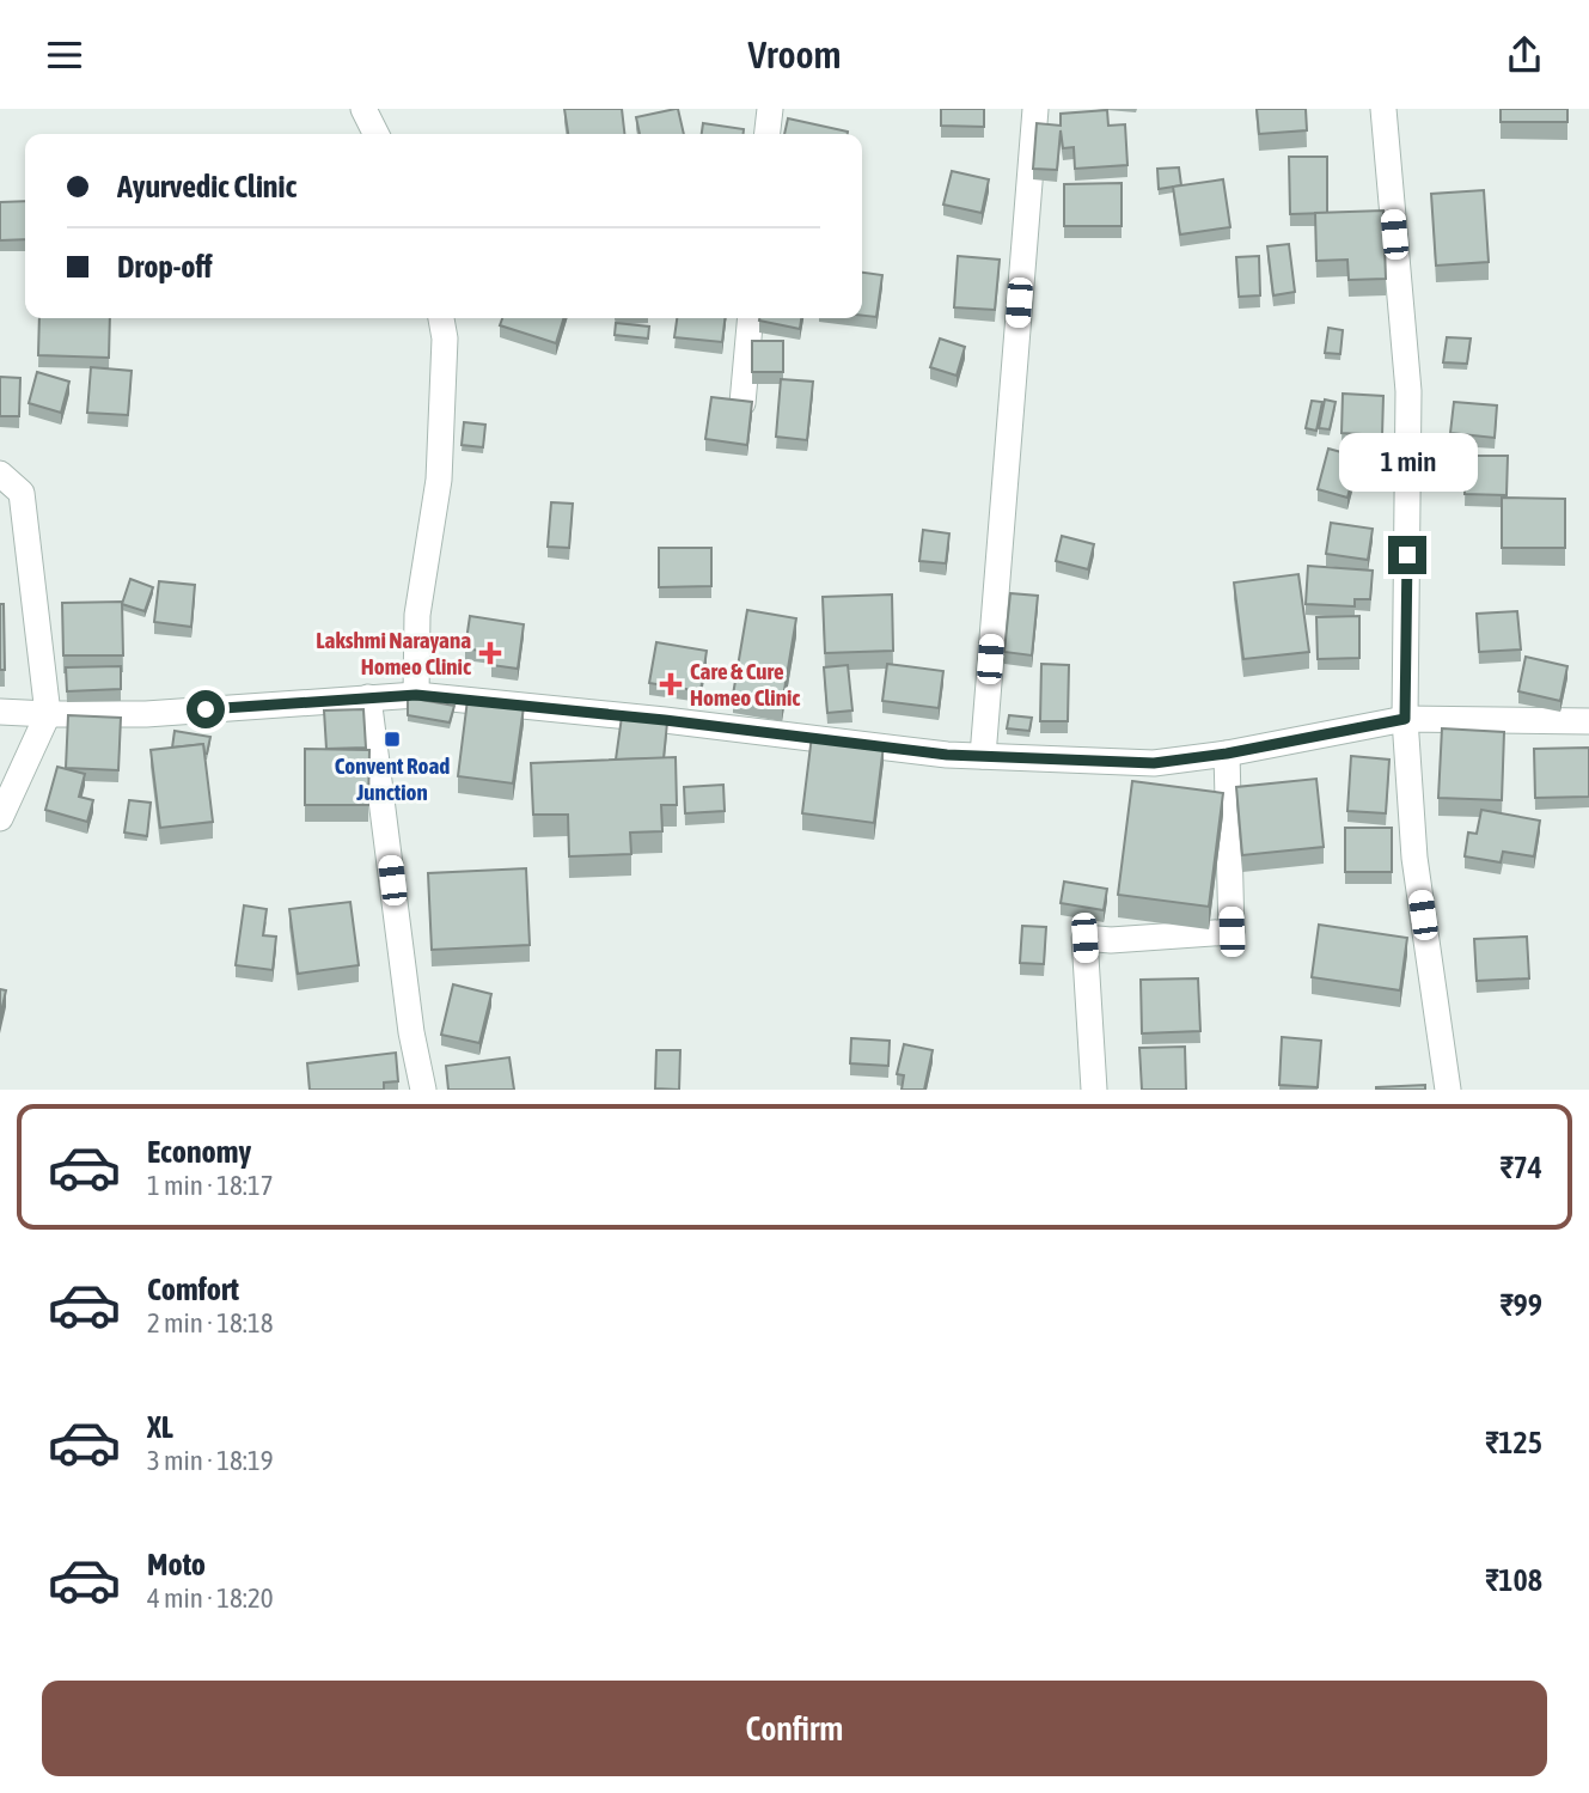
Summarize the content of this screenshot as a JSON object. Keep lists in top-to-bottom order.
{
  "places": {
    "health": ["Lakshmi Narayana Homeo Clinic", "Care & Cure Homeo Clinic"],
    "transit": ["Convent Road Junction"]
  },
  "page": {
    "header": "Vroom",
    "banner": ["Ayurvedic Clinic", "Drop-off"],
    "bubble": "1 min",
    "list": [
      {
        "name": "Economy",
        "note": "1 min · 18:17",
        "value": "₹74"
      },
      {
        "name": "Comfort",
        "note": "2 min · 18:18",
        "value": "₹99"
      },
      {
        "name": "XL",
        "note": "3 min · 18:19",
        "value": "₹125"
      },
      {
        "name": "Moto",
        "note": "4 min · 18:20",
        "value": "₹108"
      }
    ],
    "buttons": "Confirm"
  }
}
